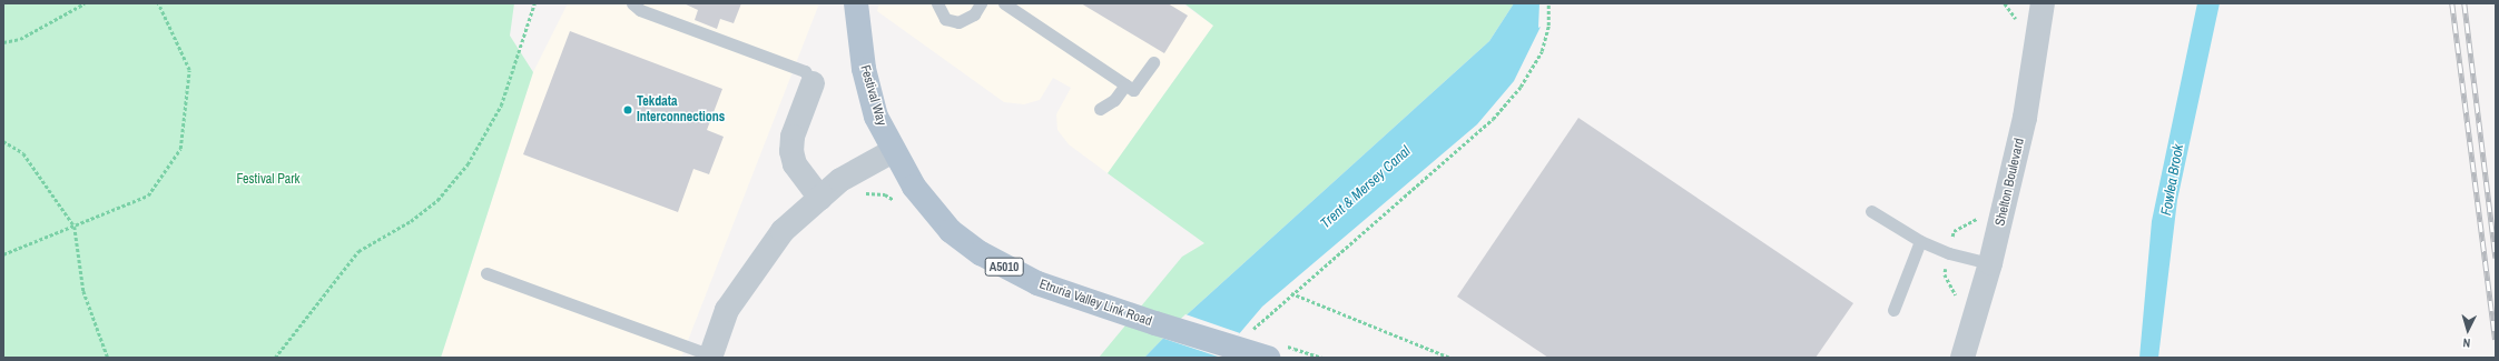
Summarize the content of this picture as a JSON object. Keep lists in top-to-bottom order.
{
  "streets": {
    "main road": ["Festival Way", "A5010", "Etruria Valley Link Road"],
    "street": ["Shelton Boulevard"]
  },
  "crossings": [
    ["Festival Way", "Etruria Valley Link Road"]
  ],
  "water": ["Fowlea Brook", "Trent & Mersey Canal"],
  "parks": ["Festival Park"],
  "places": ["Tekdata Interconnections"],
  "north": "bottom"
}
